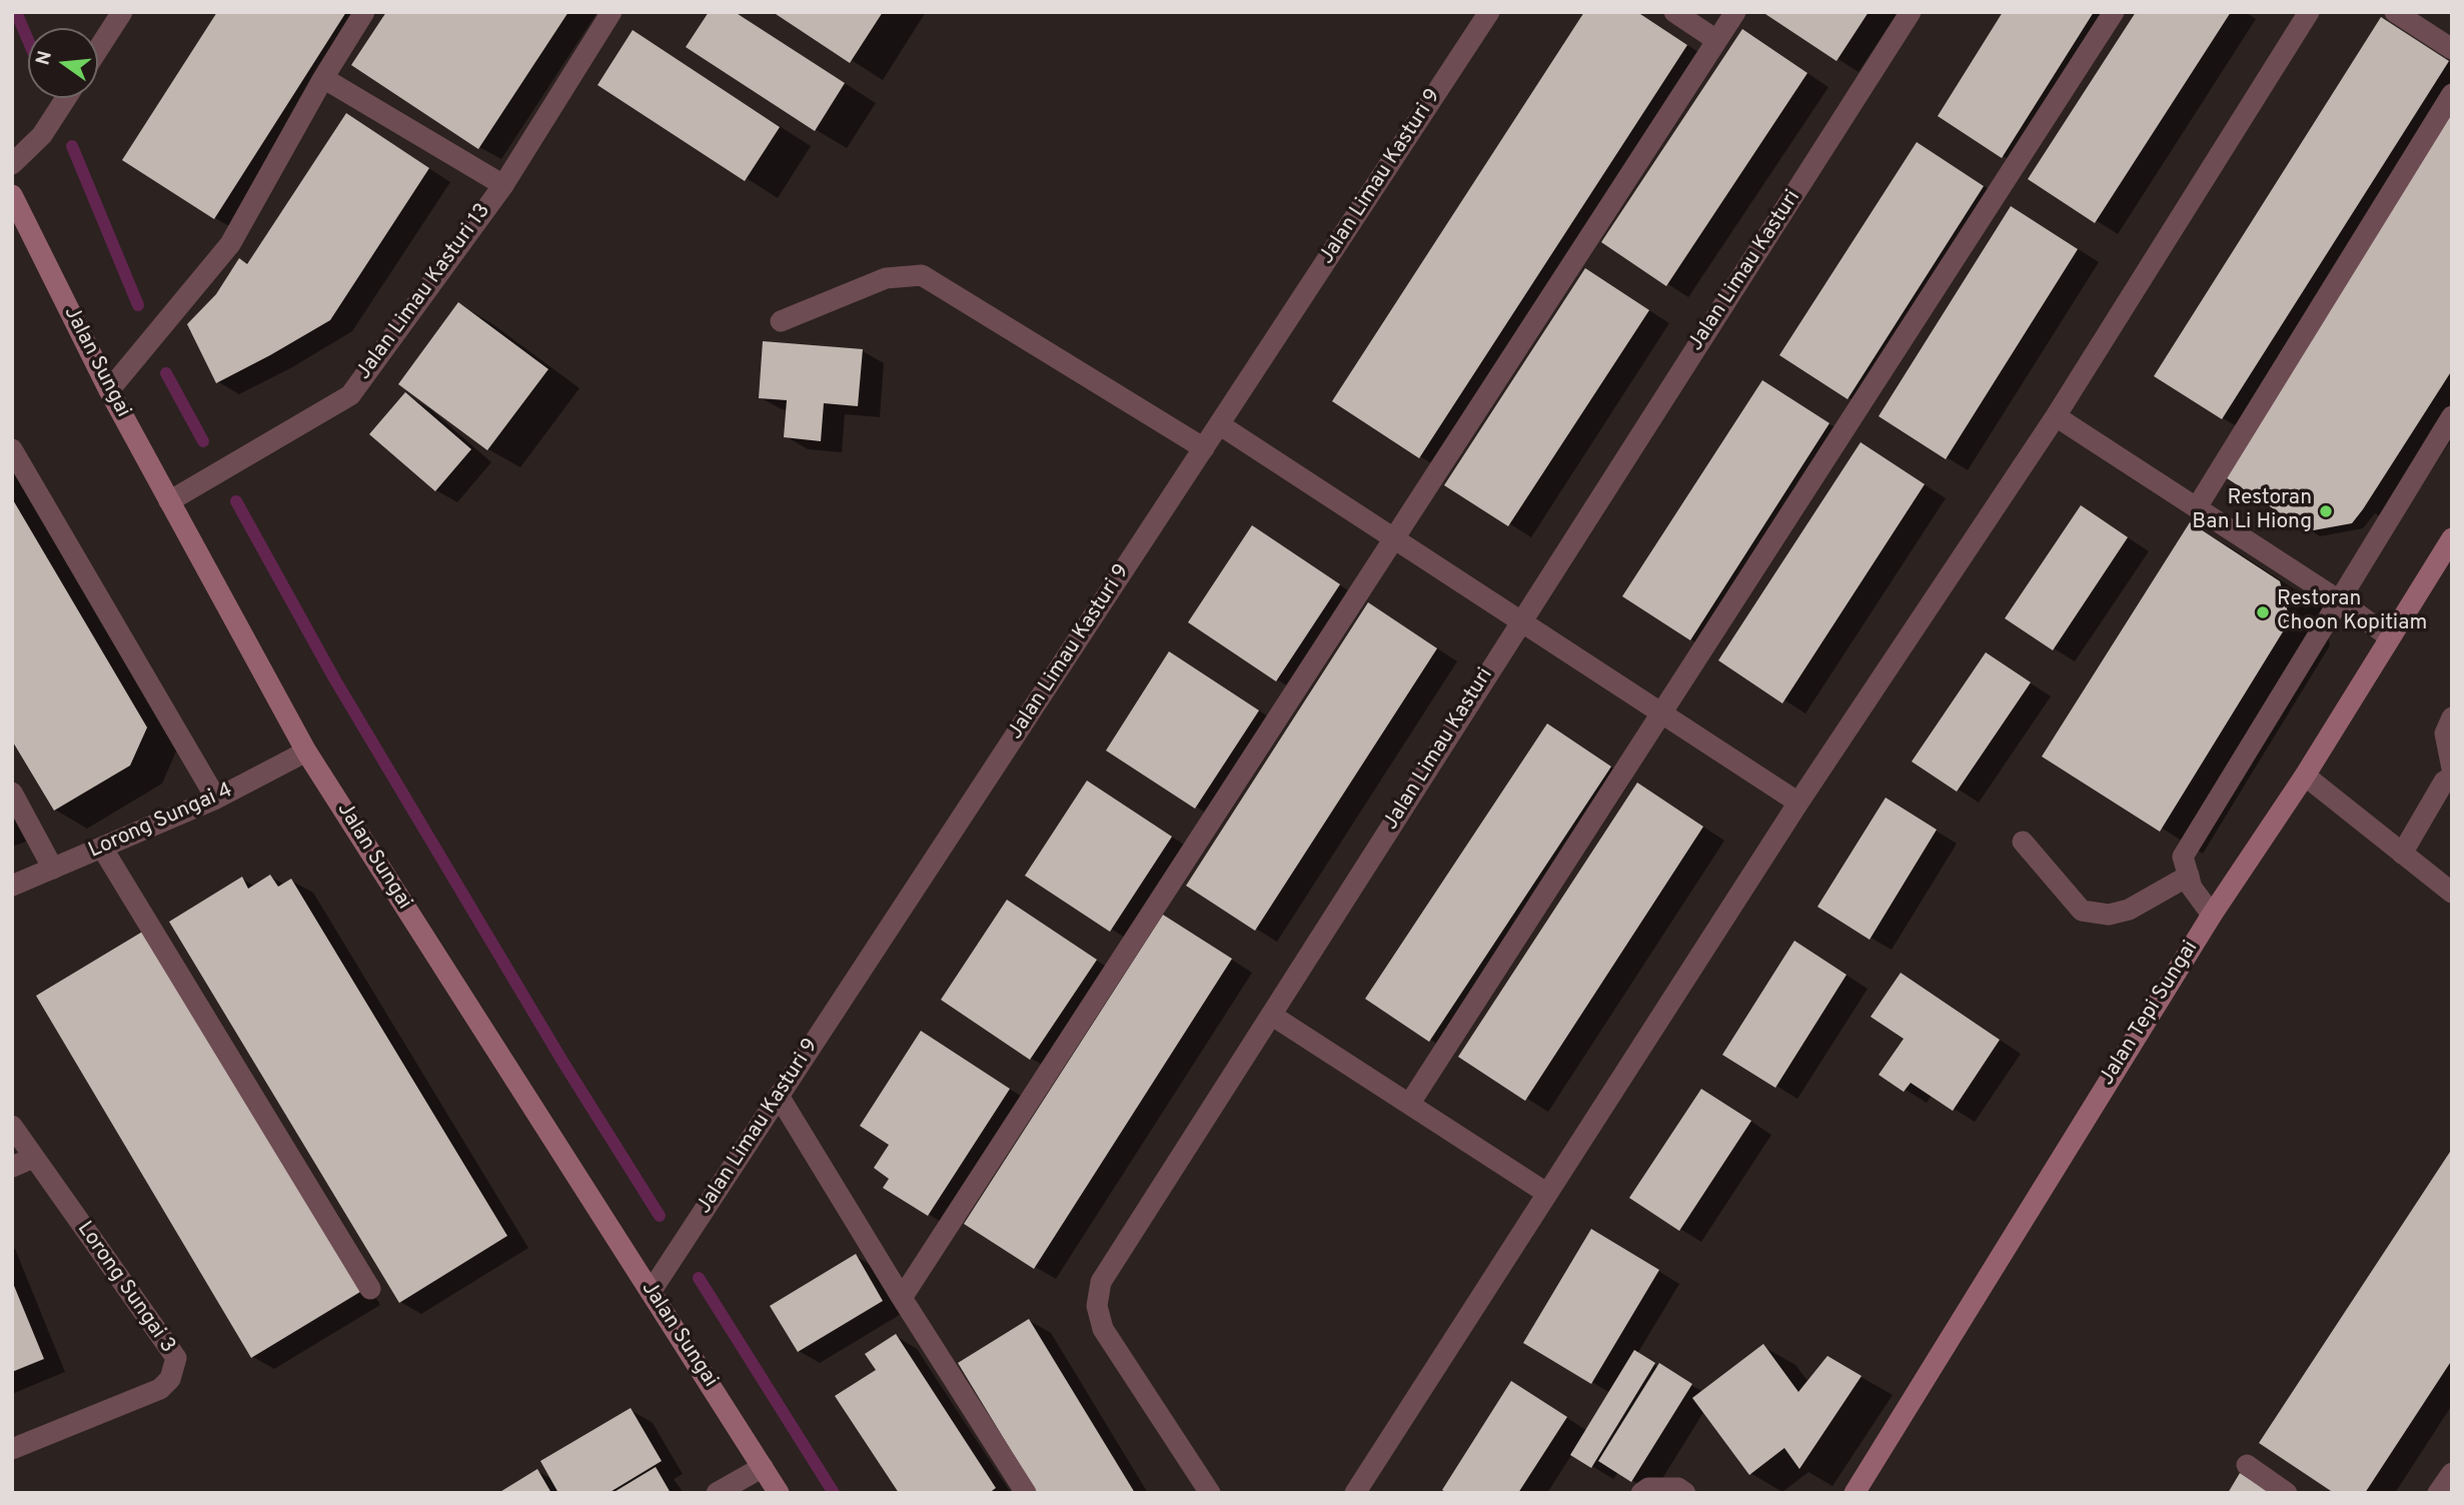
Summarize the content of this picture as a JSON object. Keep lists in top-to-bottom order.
{
  "streets": {
    "street": [
      "Jalan Limau Kasturi 9",
      "Jalan Limau Kasturi",
      "Jalan Limau Kasturi 13",
      "Jalan Sungai",
      "Lorong Sungai 4",
      "Jalan Tepi Sungai",
      "Lorong Sungai 3"
    ]
  },
  "crossings": [
    ["Jalan Limau Kasturi 9", "Jalan Sungai"],
    ["Jalan Limau Kasturi 13", "Jalan Sungai"],
    ["Jalan Sungai", "Lorong Sungai 4"]
  ],
  "places": ["Restoran Ban Li Hiong", "Restoran Choon Kopitiam"],
  "north": "left"
}
